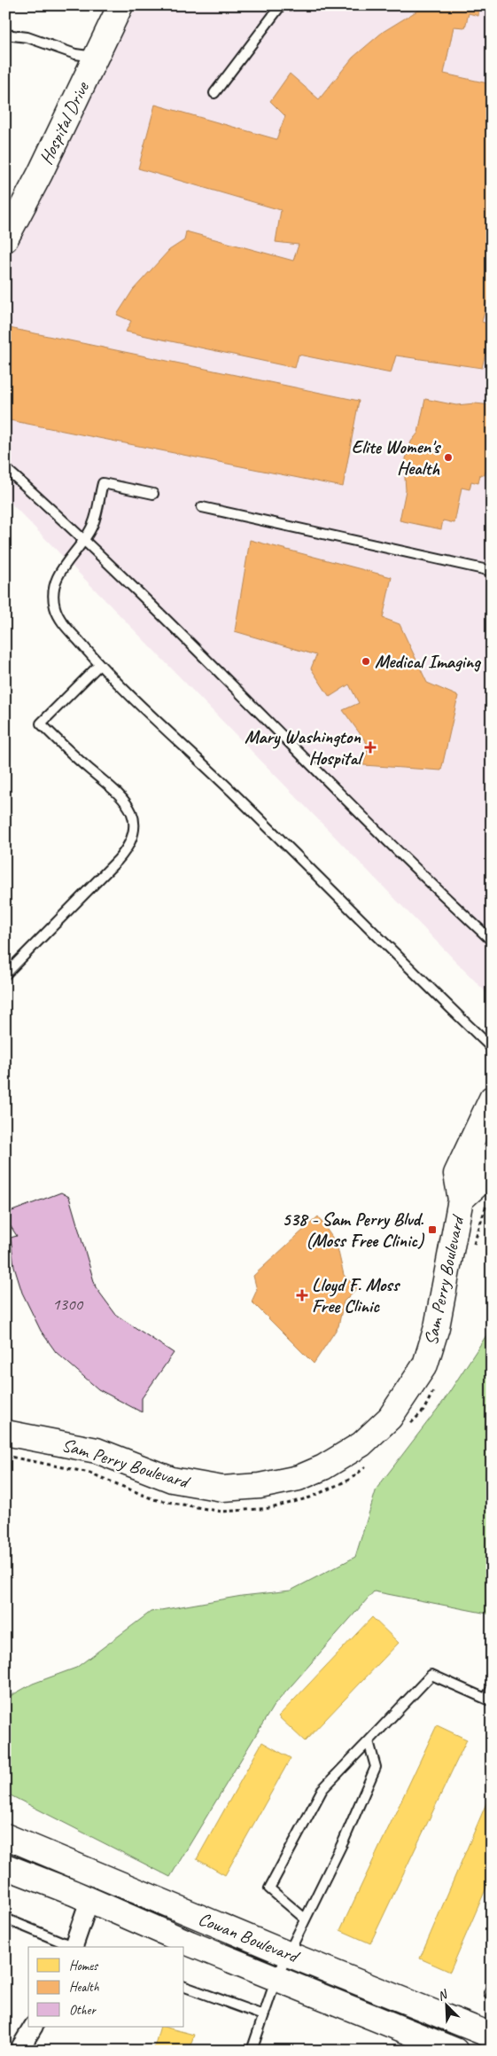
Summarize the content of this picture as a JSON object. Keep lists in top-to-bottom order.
{
  "streets": {
    "street": ["Hospital Drive", "Sam Perry Boulevard", "Cowan Boulevard"]
  },
  "places": {
    "other": ["Elite Women's Health", "Medical Imaging"],
    "health": ["Mary Washington Hospital", "Lloyd F. Moss Free Clinic"],
    "transit": ["538 - Sam Perry Blvd. (Moss Free Clinic)"]
  },
  "house_numbers": ["1300"],
  "legend": ["Homes", "Health", "Other"],
  "north": "top left"
}
